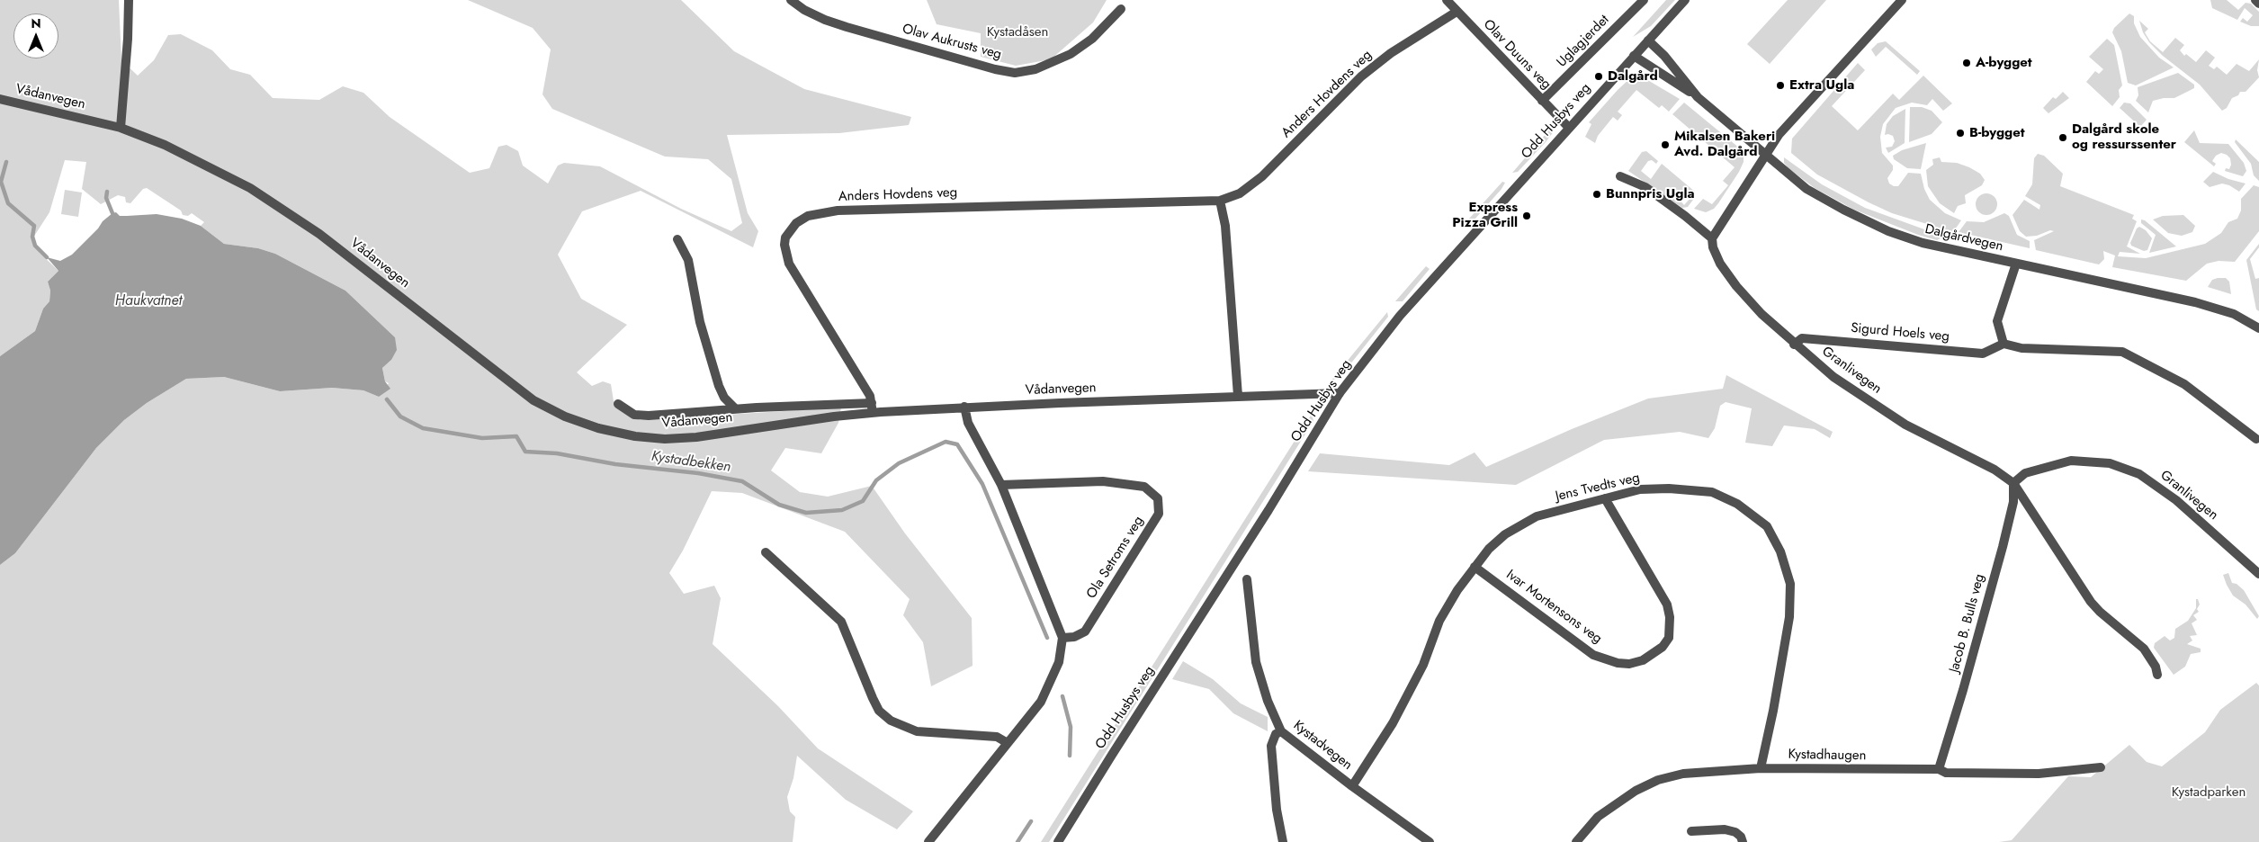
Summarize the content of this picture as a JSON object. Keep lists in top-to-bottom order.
{
  "streets": {
    "street": [
      "Uglagjerdet",
      "Olav Aukrusts veg",
      "Olav Duuns veg",
      "Anders Hovdens veg",
      "Vådanvegen",
      "Odd Husbys veg",
      "Dalgårdvegen",
      "Sigurd Hoels veg",
      "Granlivegen",
      "Jens Tvedts veg",
      "Ola Setroms veg",
      "Ivar Mortensons veg",
      "Jacob B. Bulls veg",
      "Kystadvegen",
      "Kystadhaugen"
    ]
  },
  "crossings": [
    ["Uglagjerdet", "Olav Duuns veg"],
    ["Olav Duuns veg", "Anders Hovdens veg"],
    ["Olav Duuns veg", "Odd Husbys veg"],
    ["Anders Hovdens veg", "Vådanvegen"],
    ["Vådanvegen", "Odd Husbys veg"],
    ["Odd Husbys veg", "Dalgårdvegen"],
    ["Sigurd Hoels veg", "Granlivegen"],
    ["Granlivegen", "Jacob B. Bulls veg"],
    ["Jens Tvedts veg", "Ivar Mortensons veg"],
    ["Jens Tvedts veg", "Kystadvegen"],
    ["Jens Tvedts veg", "Kystadhaugen"],
    ["Jacob B. Bulls veg", "Kystadhaugen"]
  ],
  "water": ["Haukvatnet", "Kystadbekken"],
  "parks": ["Kystadåsen", "Kystadparken"],
  "places": [
    "A-bygget",
    "Dalgård",
    "Extra Ugla",
    "B-bygget",
    "Dalgård skole og ressurssenter",
    "Mikalsen Bakeri Avd. Dalgård",
    "Bunnpris Ugla",
    "Express Pizza Grill"
  ],
  "north": "top"
}
